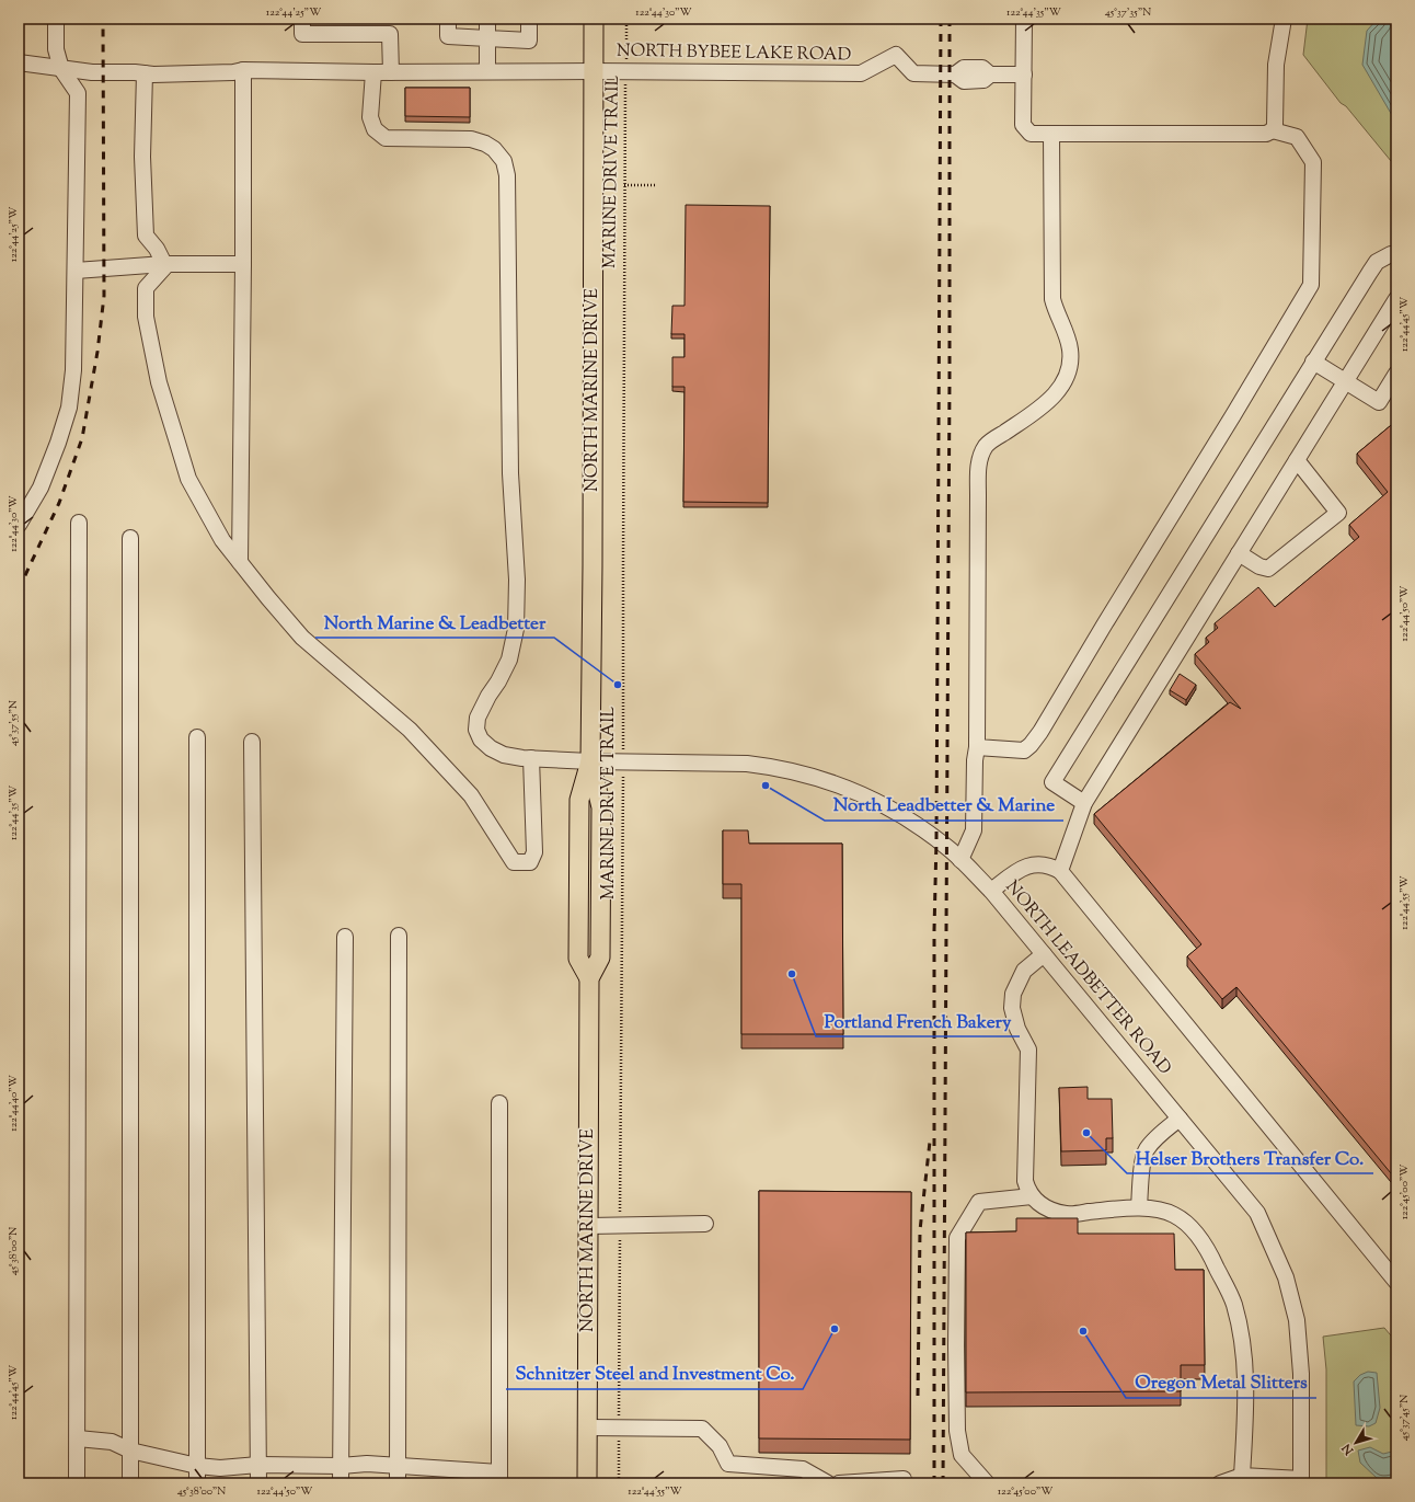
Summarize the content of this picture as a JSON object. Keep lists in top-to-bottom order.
{
  "streets": {
    "main road": ["NORTH MARINE DRIVE"],
    "street": ["NORTH BYBEE LAKE ROAD", "NORTH LEADBETTER ROAD"],
    "path": ["MARINE DRIVE TRAIL"]
  },
  "crossings": [
    ["NORTH BYBEE LAKE ROAD", "MARINE DRIVE TRAIL"],
    ["NORTH BYBEE LAKE ROAD", "NORTH MARINE DRIVE"],
    ["NORTH BYBEE LAKE ROAD", "NORTH LEADBETTER ROAD"],
    ["MARINE DRIVE TRAIL", "NORTH LEADBETTER ROAD"],
    ["NORTH MARINE DRIVE", "NORTH LEADBETTER ROAD"]
  ],
  "places": [
    "North Marine & Leadbetter",
    "North Leadbetter & Marine",
    "Portland French Bakery",
    "Helser Brothers Transfer Co.",
    "Schnitzer Steel and Investment Co.",
    "Oregon Metal Slitters"
  ],
  "north": "bottom left",
  "coordinates": [
    "122°44'25\"W",
    "122°44'30\"W",
    "122°44'35\"W",
    "45°37'35\"N",
    "122°44'45\"W",
    "122°44'50\"W",
    "45°37'55\"N",
    "122°44'55\"W",
    "122°44'40\"W",
    "122°45'00\"W",
    "45°38'00\"N",
    "45°37'45\"N"
  ]
}
